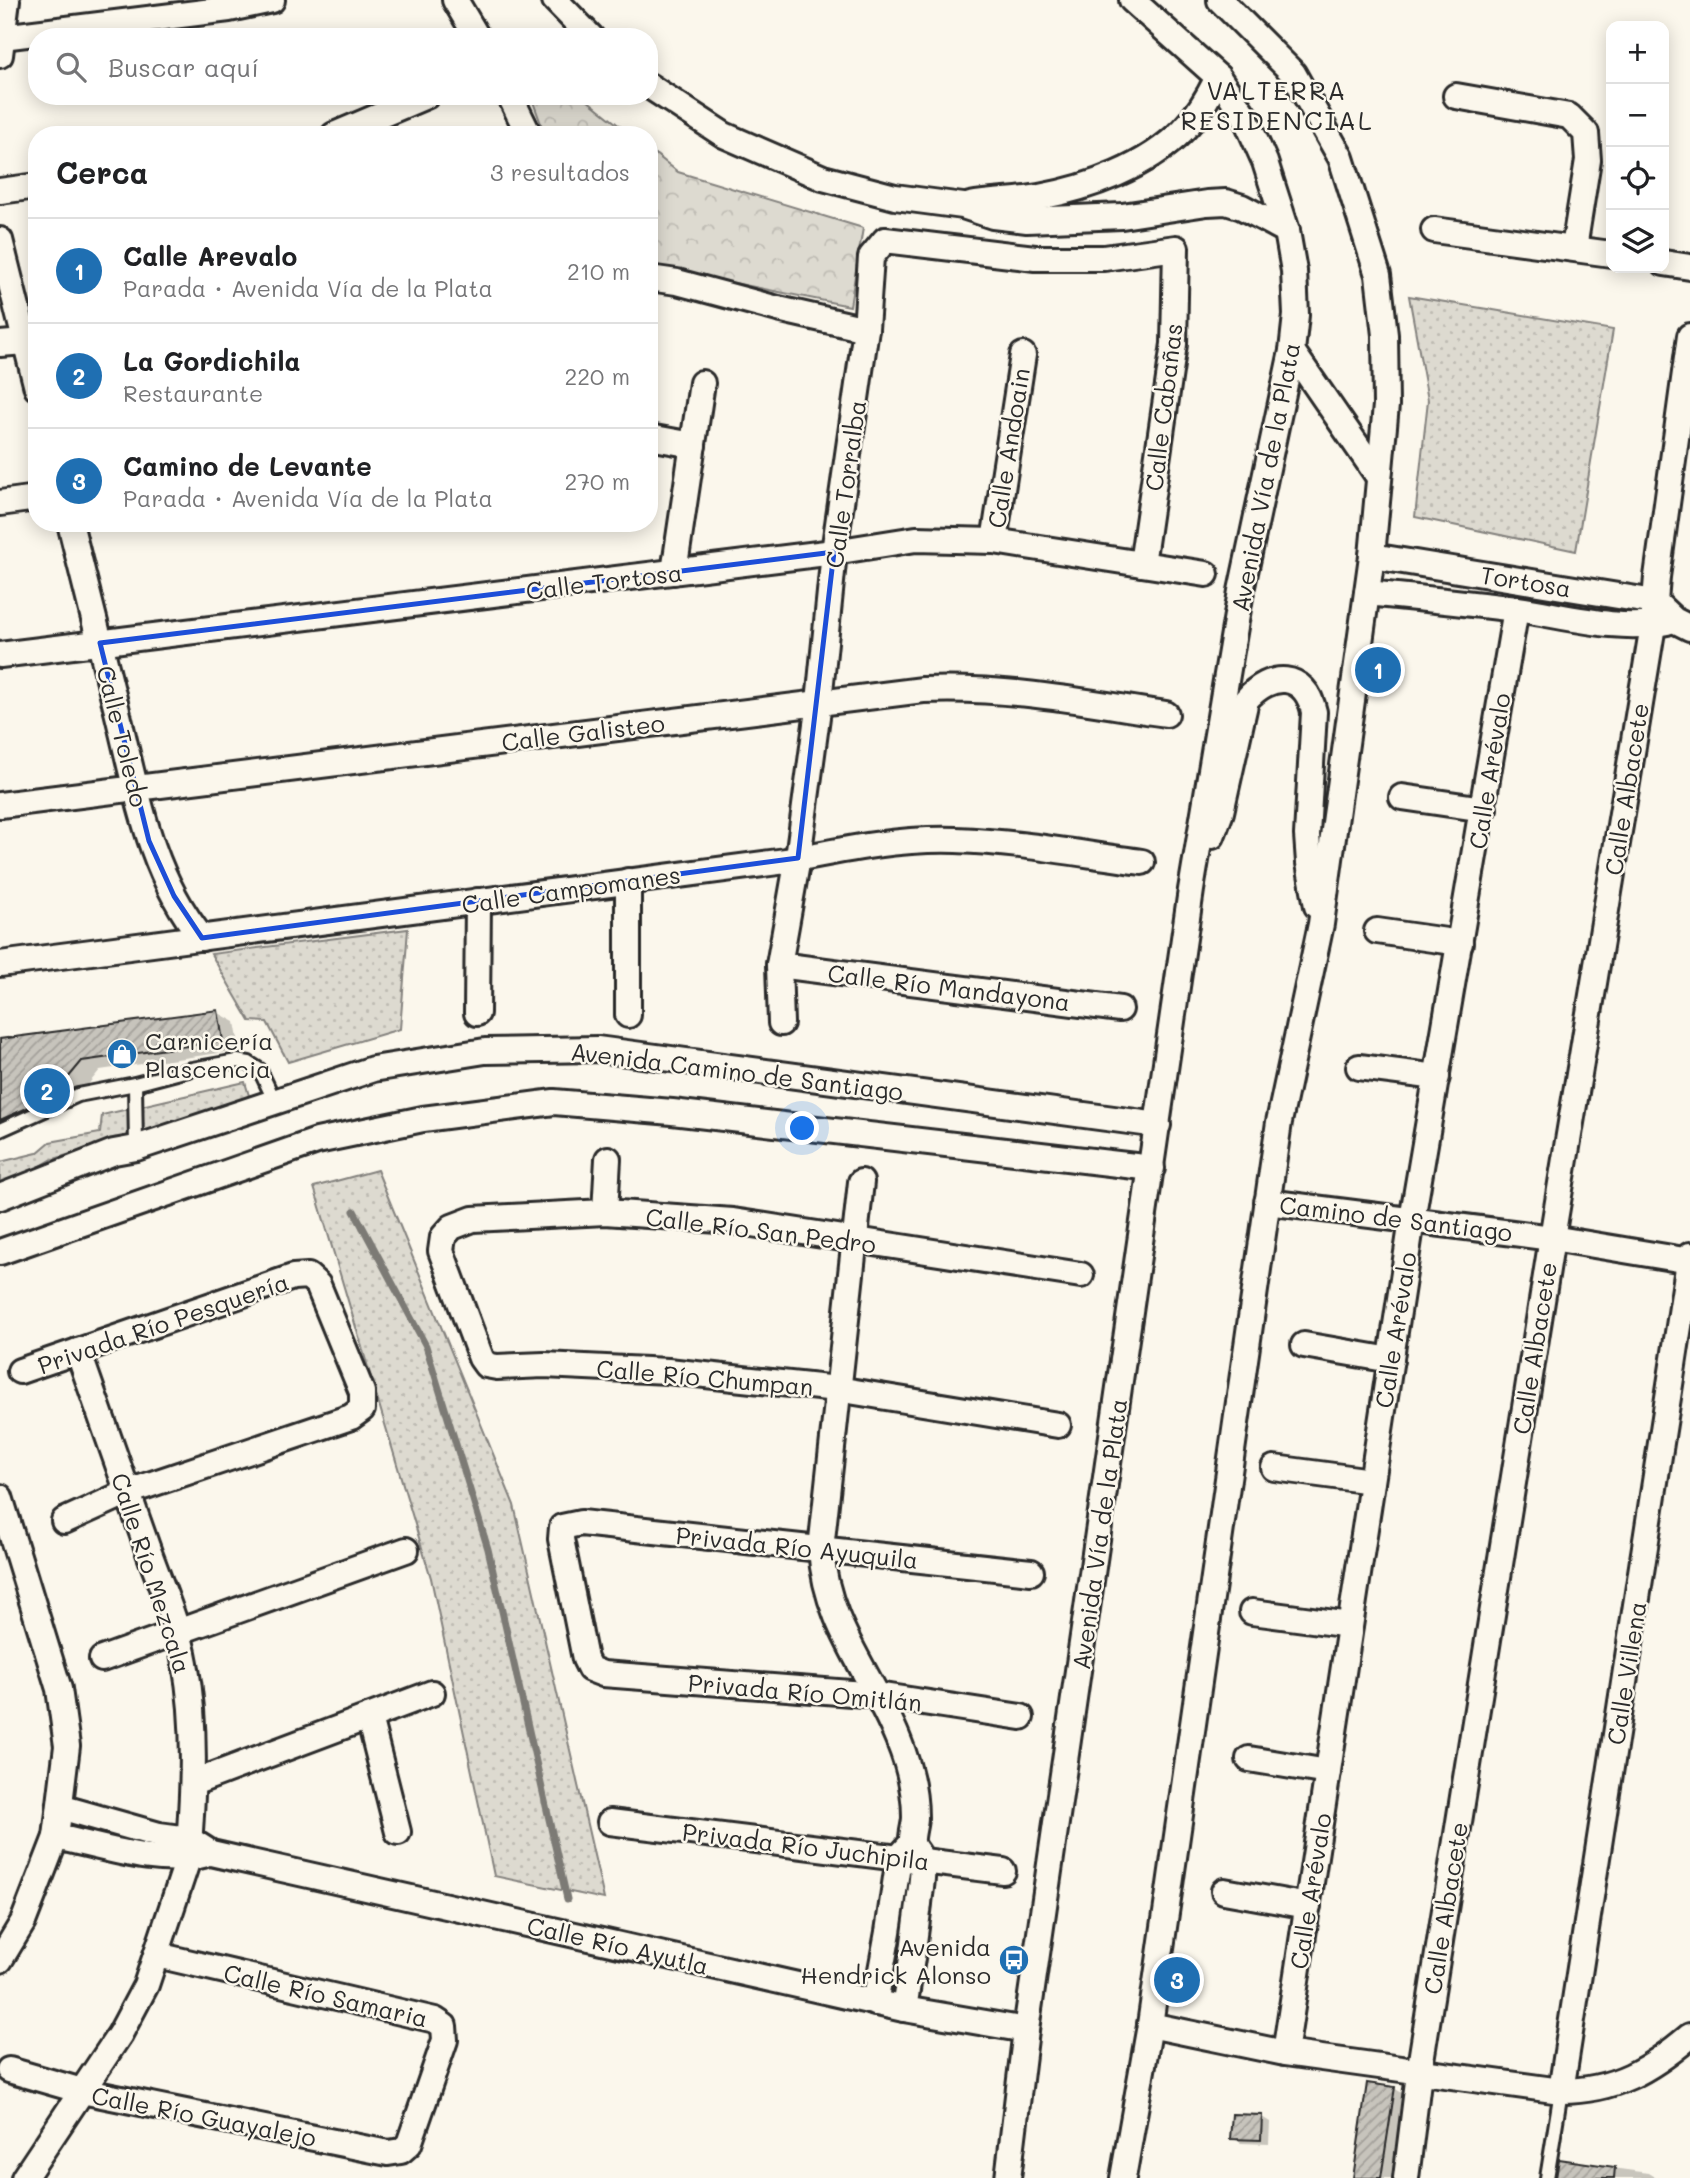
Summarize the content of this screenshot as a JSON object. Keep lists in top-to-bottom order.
{
  "streets": {
    "street": [
      "Calle Cabañas",
      "Calle Andoain",
      "Avenida Vía de la Plata",
      "Calle Torralba",
      "Calle Tortosa",
      "Tortosa",
      "Calle Galisteo",
      "Calle Toledo",
      "Calle Arévalo",
      "Calle Albacete",
      "Calle Campomanes",
      "Calle Río Mandayona",
      "Avenida Camino de Santiago",
      "Camino de Santiago",
      "Calle Río San Pedro",
      "Privada Río Pesquería",
      "Calle Río Chumpan",
      "Privada Río Ayuquila",
      "Calle Río Mezcala",
      "Calle Villena",
      "Privada Río Omitlán",
      "Privada Río Juchipila",
      "Calle Río Ayutla",
      "Calle Río Samaria",
      "Calle Río Guayalejo"
    ]
  },
  "crossings": [
    ["Calle Cabañas", "Calle Torralba"],
    ["Calle Cabañas", "Calle Tortosa"],
    ["Calle Andoain", "Calle Tortosa"],
    ["Avenida Vía de la Plata", "Tortosa"],
    ["Avenida Vía de la Plata", "Avenida Camino de Santiago"],
    ["Avenida Vía de la Plata", "Camino de Santiago"],
    ["Avenida Vía de la Plata", "Calle Río Ayutla"],
    ["Calle Torralba", "Calle Tortosa"],
    ["Calle Torralba", "Calle Galisteo"],
    ["Calle Torralba", "Calle Campomanes"],
    ["Calle Torralba", "Calle Río Mandayona"],
    ["Calle Tortosa", "Calle Toledo"],
    ["Tortosa", "Calle Arévalo"],
    ["Tortosa", "Calle Albacete"],
    ["Calle Galisteo", "Calle Toledo"],
    ["Calle Toledo", "Calle Campomanes"],
    ["Calle Arévalo", "Camino de Santiago"],
    ["Calle Albacete", "Camino de Santiago"],
    ["Camino de Santiago", "Calle Villena"],
    ["Calle Río San Pedro", "Calle Río Chumpan"],
    ["Privada Río Pesquería", "Calle Río Mezcala"],
    ["Privada Río Ayuquila", "Privada Río Omitlán"],
    ["Calle Río Mezcala", "Calle Río Ayutla"],
    ["Calle Río Mezcala", "Calle Río Samaria"],
    ["Calle Río Mezcala", "Calle Río Guayalejo"],
    ["Calle Río Samaria", "Calle Río Guayalejo"]
  ],
  "districts": ["VALTERRA RESIDENCIAL"],
  "places": {
    "shop": ["Carnicería Plascencia"],
    "bus stop": ["Avenida Hendrick Alonso"]
  },
  "page": {
    "map_buttons": ["+", "−"],
    "search": "Buscar aquí",
    "heading": ["Cerca", "3 resultados"],
    "list": [
      {
        "mark": "1",
        "name": "Calle Arevalo",
        "note": "Parada · Avenida Vía de la Plata",
        "value": "210 m"
      },
      {
        "mark": "2",
        "name": "La Gordichila",
        "note": "Restaurante",
        "value": "220 m"
      },
      {
        "mark": "3",
        "name": "Camino de Levante",
        "note": "Parada · Avenida Vía de la Plata",
        "value": "270 m"
      }
    ],
    "pins": ["1", "2", "3"]
  }
}
